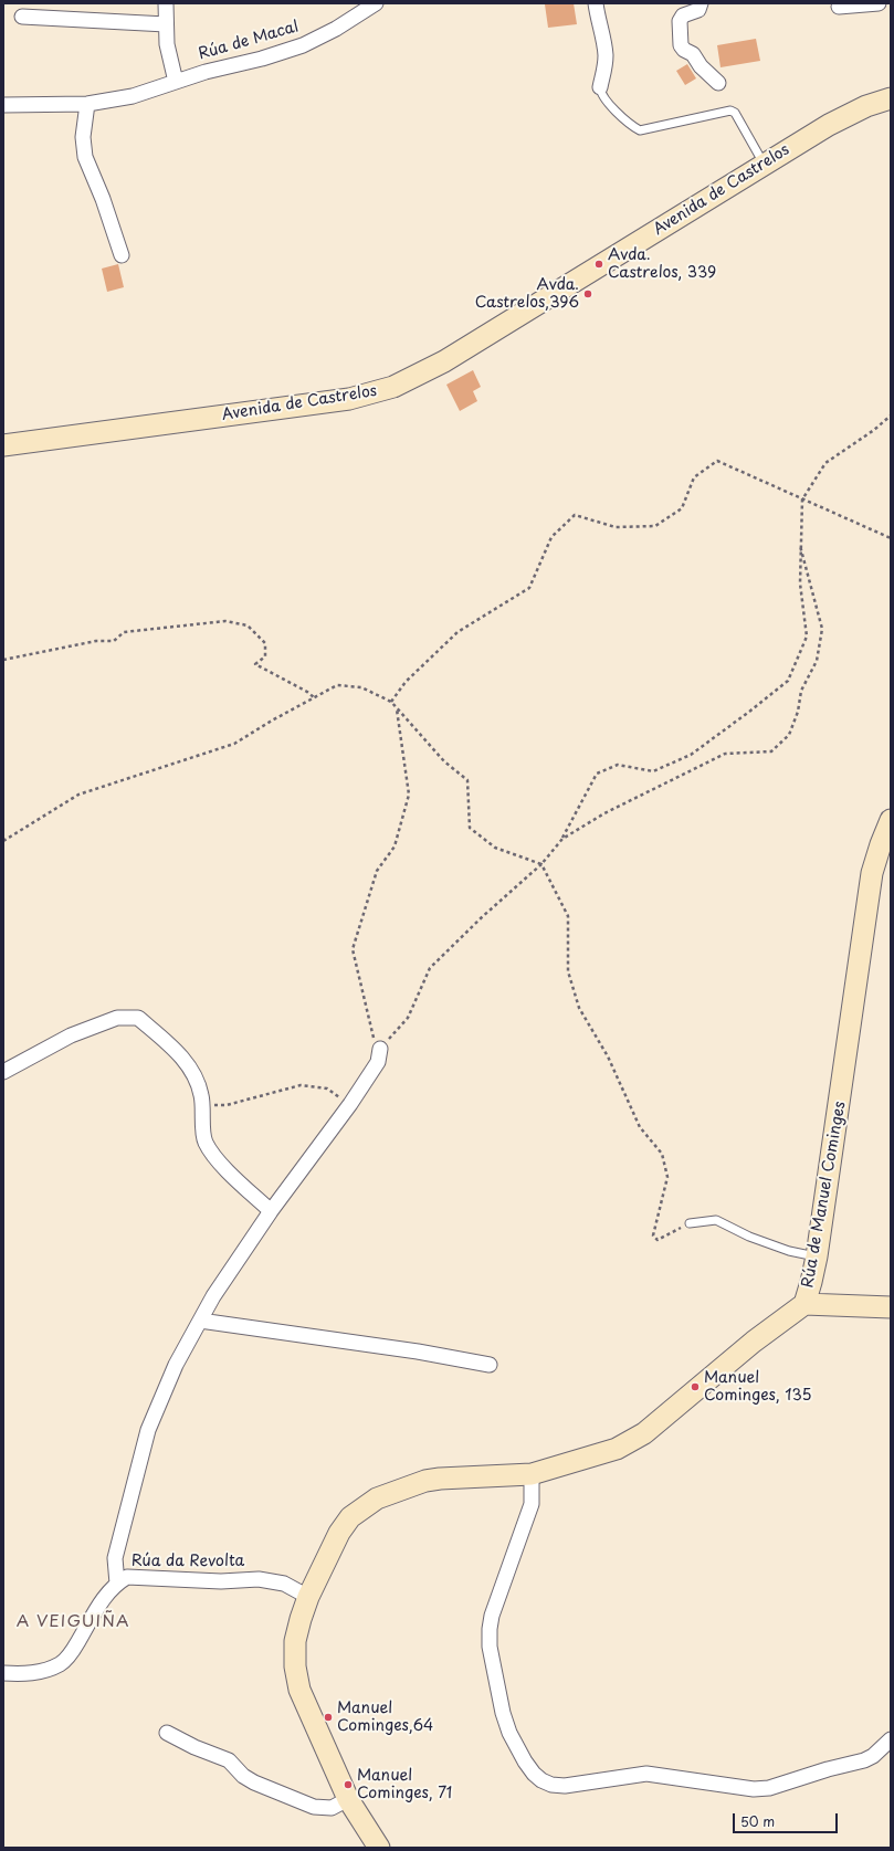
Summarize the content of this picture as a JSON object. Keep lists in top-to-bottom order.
{
  "streets": {
    "street": [
      "Rúa de Macal",
      "Avenida de Castrelos",
      "Rúa de Manuel Cominges",
      "Rúa da Revolta"
    ]
  },
  "crossings": [
    ["Rúa de Manuel Cominges", "Rúa da Revolta"]
  ],
  "districts": ["A VEIGUIÑA"],
  "places": [
    "Avda. Castrelos, 339",
    "Avda. Castrelos,396",
    "Manuel Cominges, 135",
    "Manuel Cominges,64",
    "Manuel Cominges, 71"
  ],
  "scale_bar": "50 m"
}
